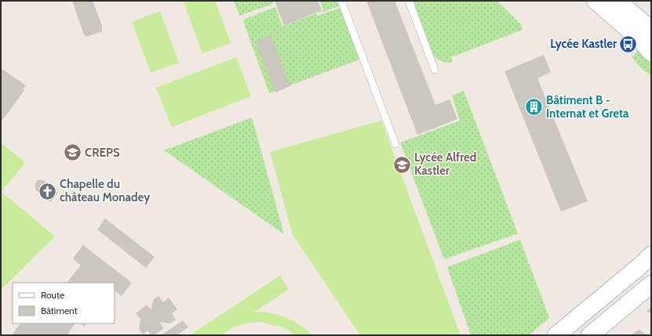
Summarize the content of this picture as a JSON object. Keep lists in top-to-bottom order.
{
  "places": {
    "bus stop": ["Lycée Kastler"],
    "building": ["Bâtiment B - Internat et Greta"],
    "school or university": ["CREPS", "Lycée Alfred Kastler"],
    "church": ["Chapelle du château Monadey"]
  },
  "legend": ["Route", "Bâtiment"]
}
